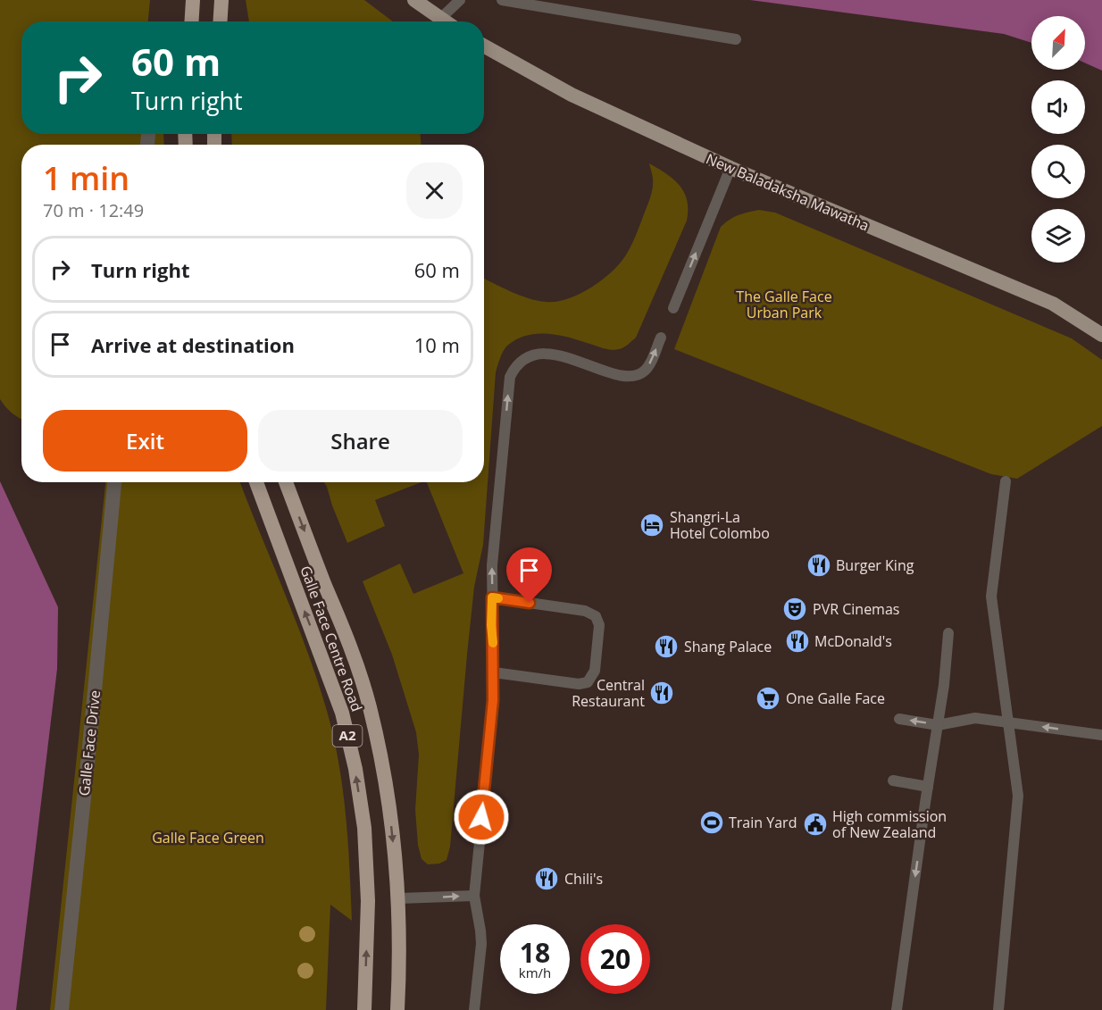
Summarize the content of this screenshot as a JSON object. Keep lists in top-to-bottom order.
{
  "streets": {
    "highway": ["Galle Face Centre Road", "A2"],
    "main road": ["New Baladaksha Mawatha"],
    "street": ["Galle Face Drive"]
  },
  "parks": ["The Galle Face Urban Park", "Galle Face Green"],
  "places": {
    "hotel": ["Shangri-La Hotel Colombo"],
    "restaurant": [
      "Burger King",
      "McDonald's",
      "Shang Palace",
      "Central Restaurant",
      "Chili's"
    ],
    "theatre": ["PVR Cinemas"],
    "supermarket": ["One Galle Face"],
    "sports": ["Train Yard"],
    "public building": ["High commission of New Zealand"]
  },
  "north": "top right",
  "page": {
    "turn": ["60 m", "Turn right"],
    "heading": ["1 min", "70 m · 12:49"],
    "list": [
      {
        "name": "Turn right",
        "value": "60 m"
      },
      {
        "name": "Arrive at destination",
        "value": "10 m"
      }
    ],
    "buttons": ["Exit", "Share"],
    "speed": "18 km/h",
    "limit": "20"
  }
}
